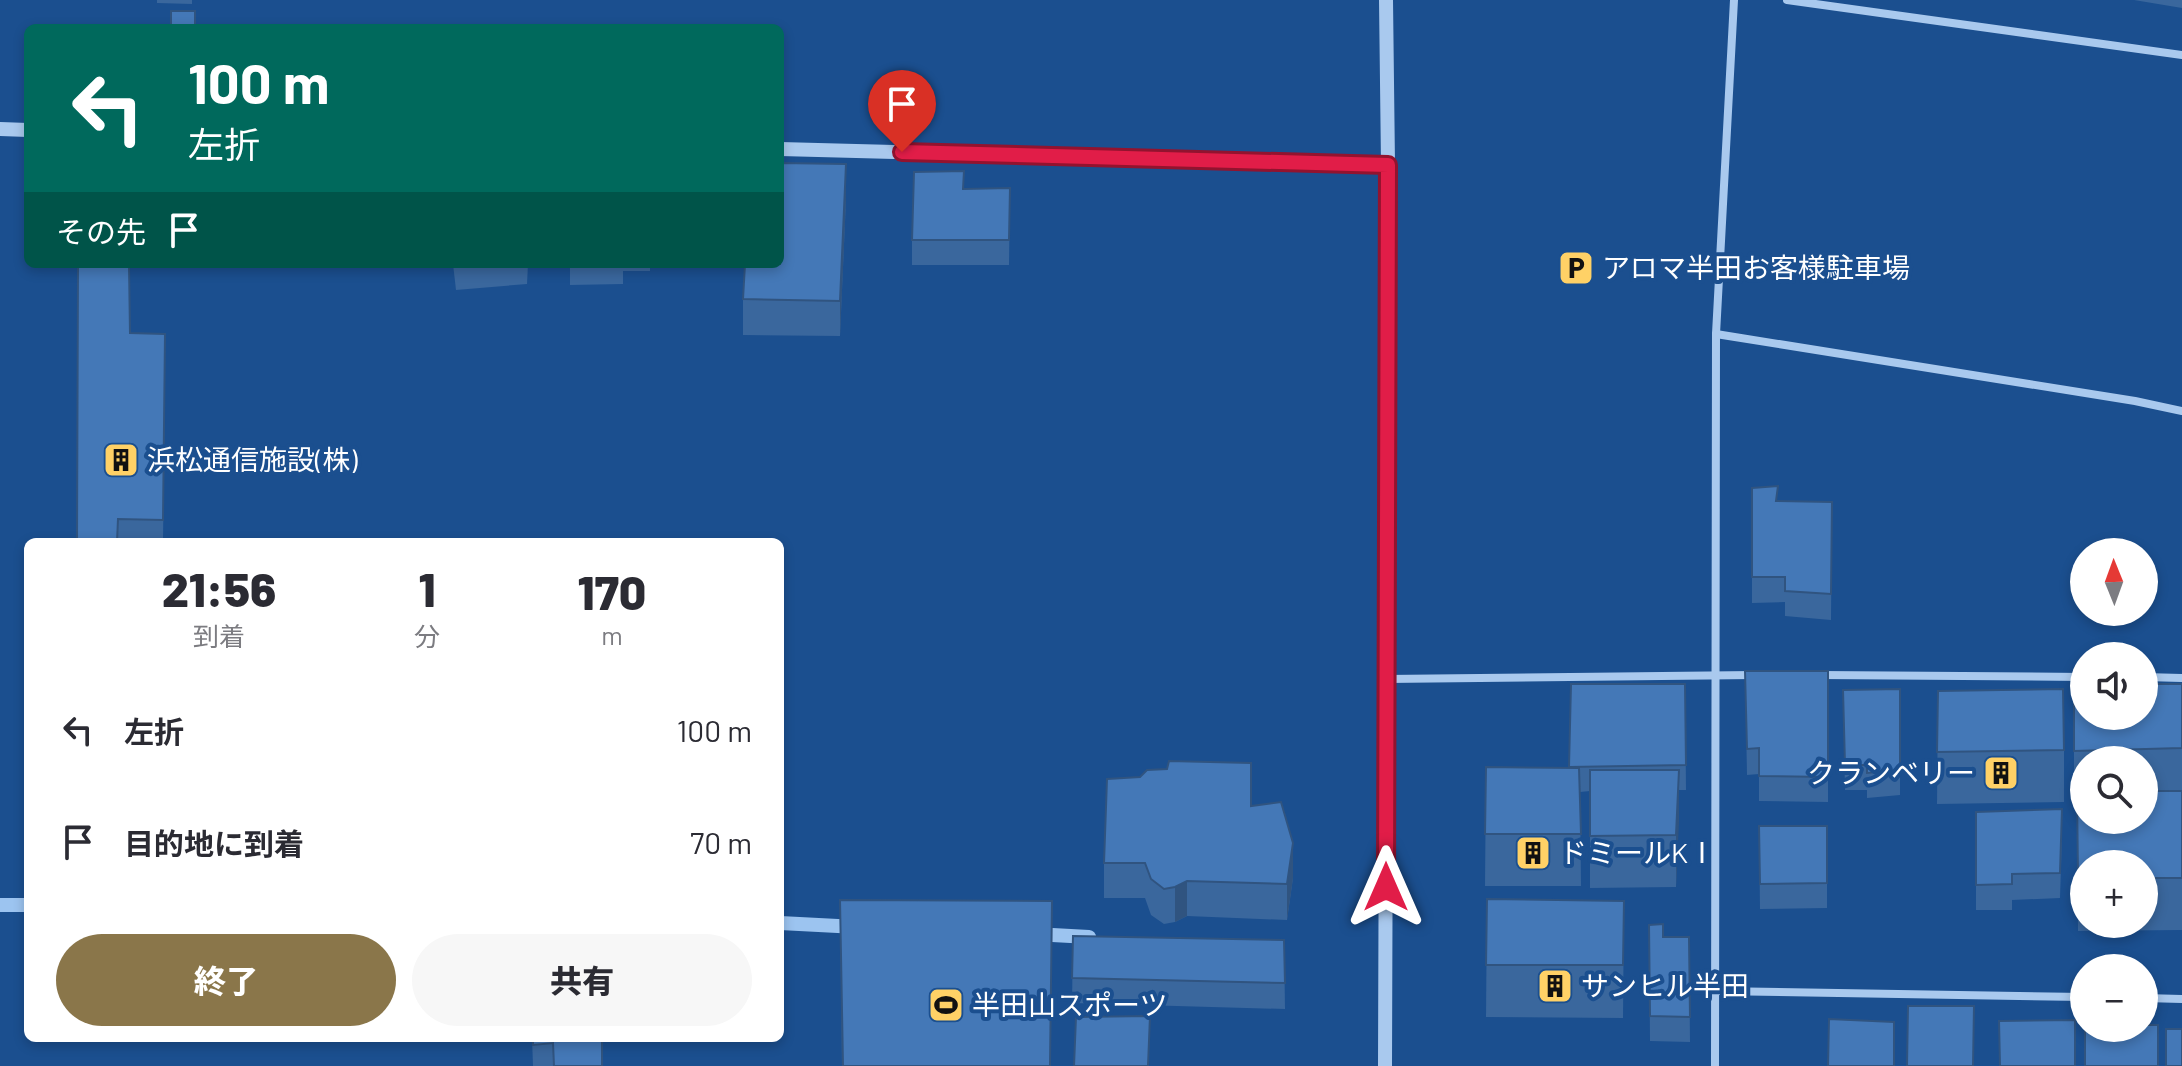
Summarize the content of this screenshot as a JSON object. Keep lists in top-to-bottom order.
{
  "places": {
    "parking": ["アロマ半田お客様駐車場"],
    "building": [
      "浜松通信施設(株)",
      "クランベリー",
      "ドミールKⅠ",
      "サンヒル半田"
    ],
    "sports": ["半田山スポーツ"]
  },
  "north": "top",
  "page": {
    "turn": ["100 m", "左折"],
    "then": "その先",
    "map_buttons": ["+", "−"],
    "eta": [
      "21:56",
      "到着",
      "1",
      "分",
      "170",
      "m"
    ],
    "list": [
      {
        "name": "左折",
        "value": "100 m"
      },
      {
        "name": "目的地に到着",
        "value": "70 m"
      }
    ],
    "buttons": ["終了", "共有"]
  }
}
